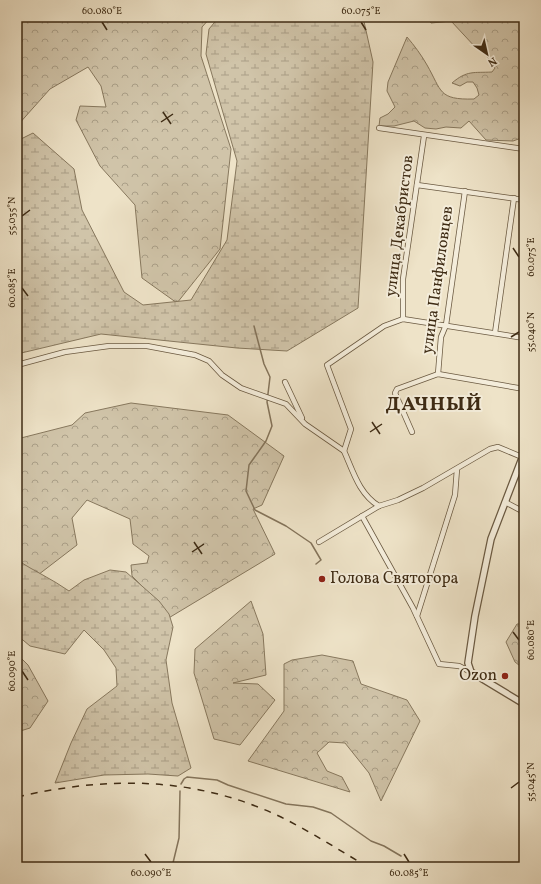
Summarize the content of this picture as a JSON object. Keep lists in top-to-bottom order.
{
  "streets": {
    "street": ["улица Декабристов", "улица Панфиловцев"]
  },
  "districts": ["ДАЧНЫЙ"],
  "places": ["Голова Святогора", "Ozon"],
  "north": "bottom right",
  "coordinates": [
    "60.080°E",
    "60.075°E",
    "55.035°N",
    "60.085°E",
    "55.040°N",
    "60.090°E",
    "55.045°N"
  ]
}
